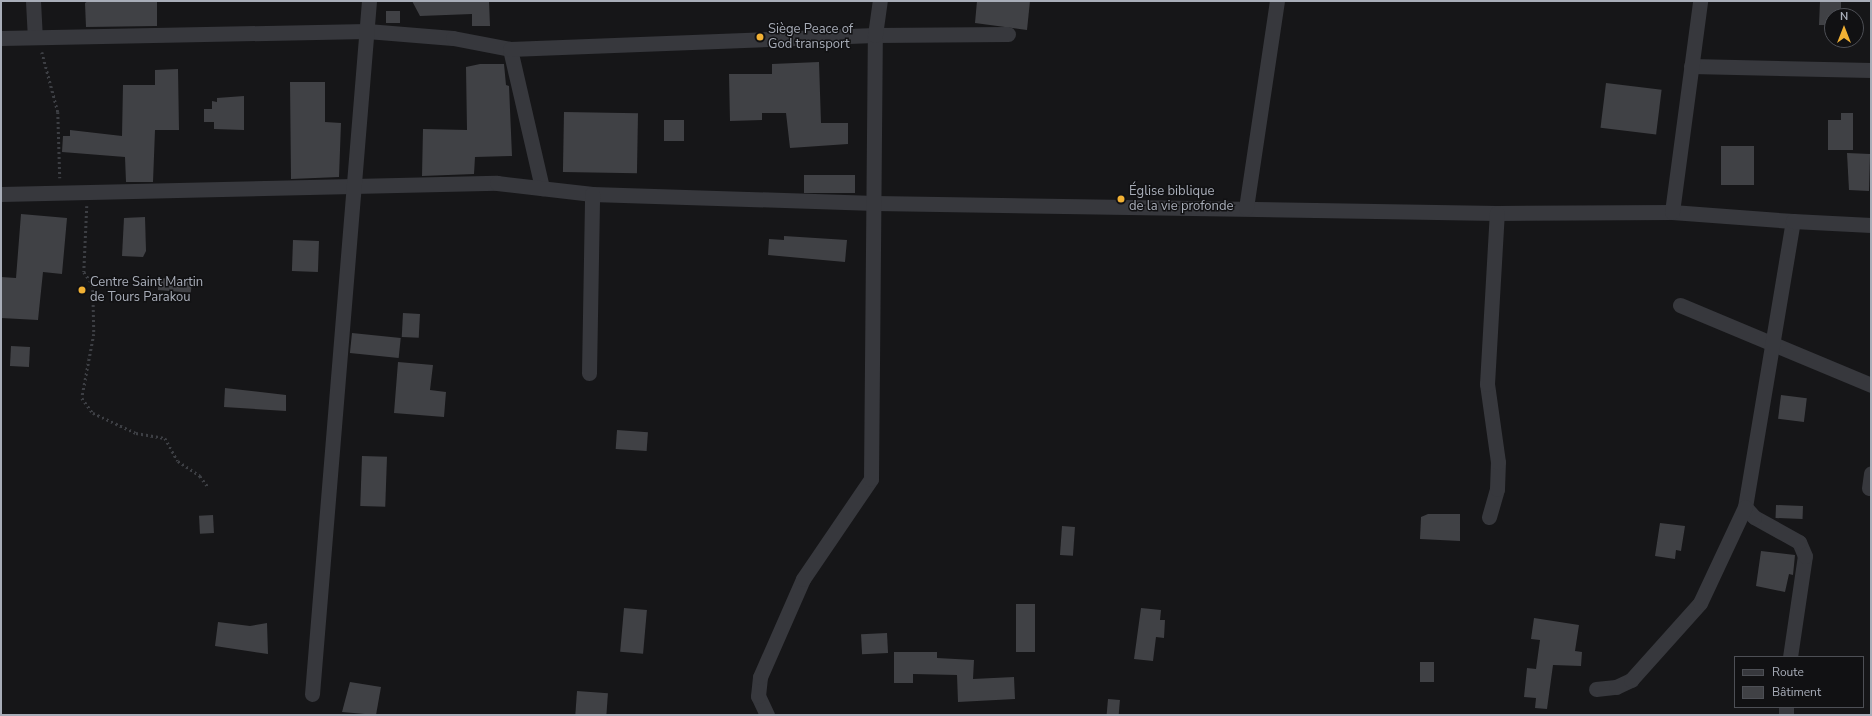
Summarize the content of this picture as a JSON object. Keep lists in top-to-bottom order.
{
  "places": ["Siège Peace of God transport", "Église biblique de la vie profonde", "Centre Saint Martin de Tours Parakou"],
  "legend": ["Route", "Bâtiment"],
  "north": "top"
}
